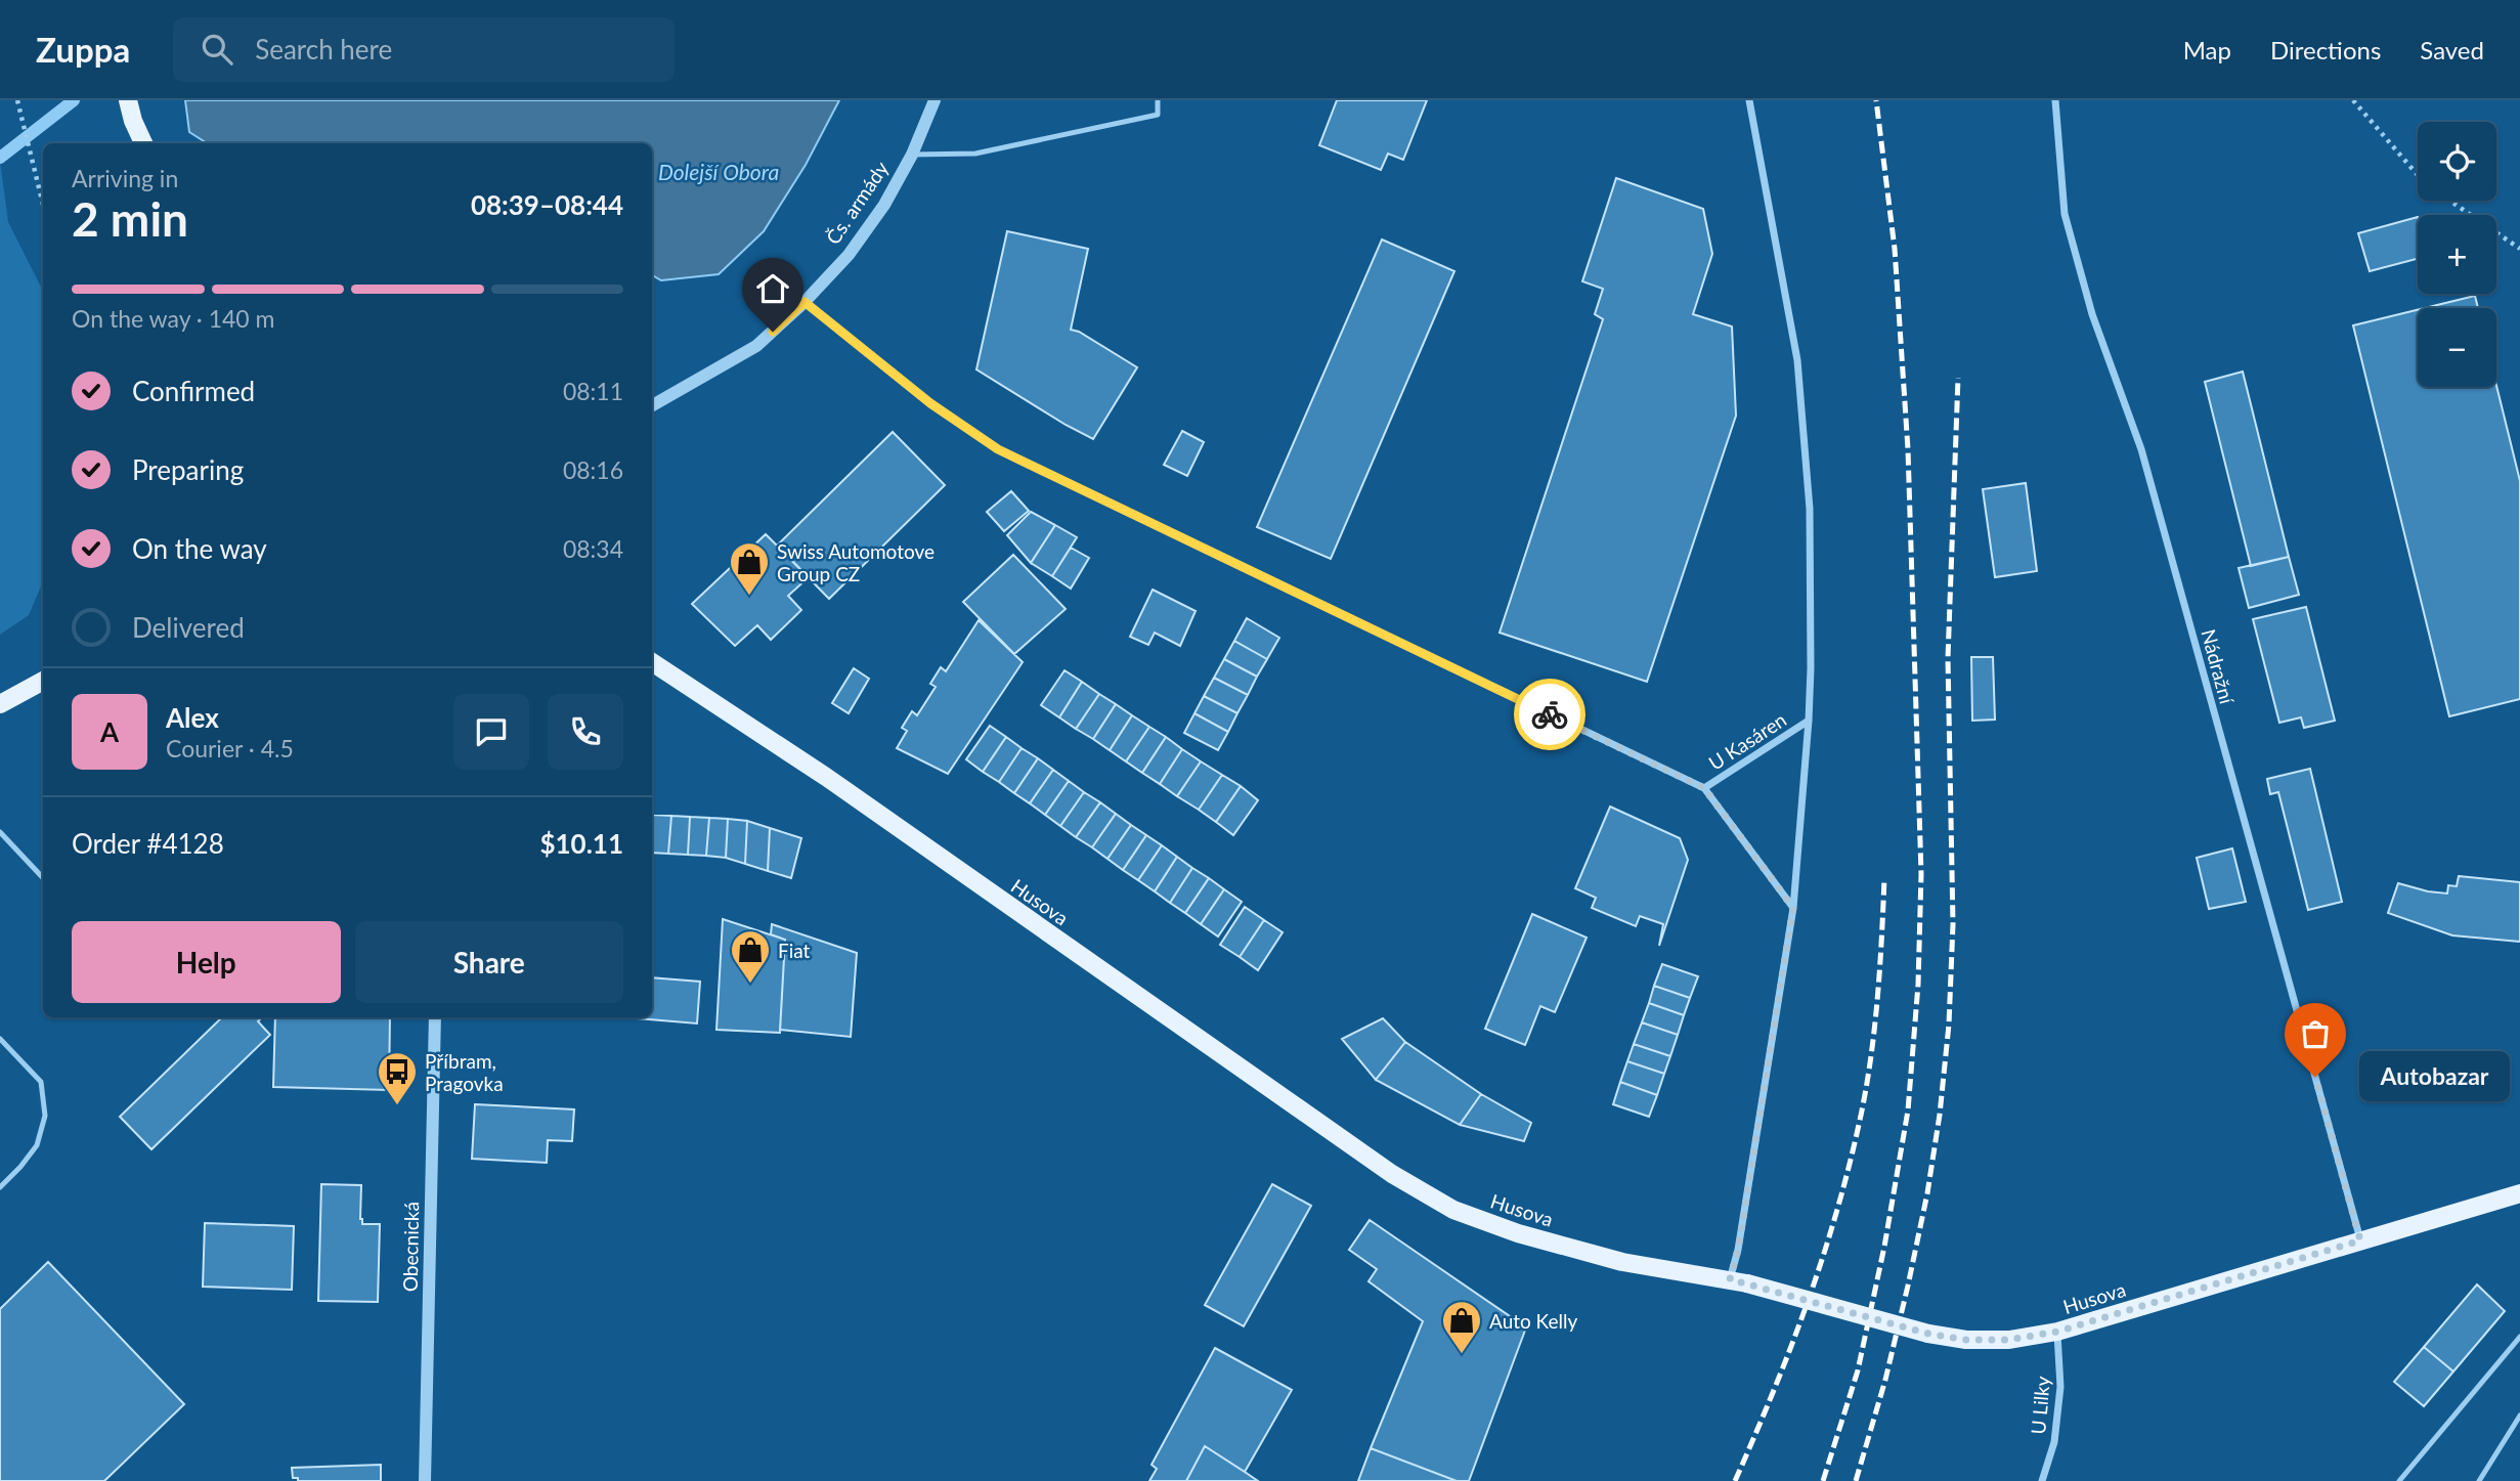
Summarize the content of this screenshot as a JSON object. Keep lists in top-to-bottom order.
{
  "streets": {
    "main road": ["Husova"],
    "street": [
      "Čs. armády",
      "Nádražní",
      "U Kasáren",
      "Obecnická",
      "U Lilky"
    ]
  },
  "crossings": [
    ["Čs. armády", "U Kasáren"],
    ["Nádražní", "Husova"],
    ["Husova", "U Lilky"]
  ],
  "water": ["Dolejší Obora"],
  "places": {
    "shop": ["Swiss Automotove Group CZ", "Fiat", "Auto Kelly"],
    "other": ["Autobazar"],
    "bus stop": ["Příbram, Pragovka"]
  },
  "page": {
    "header": "Zuppa",
    "search": "Search here",
    "nav": ["Map", "Directions", "Saved"],
    "map_buttons": ["+", "−"],
    "heading": ["2 min", "Arriving in", "08:39–08:44"],
    "panel": [
      "Alex",
      "Courier · 4.5",
      "Order #4128",
      "$10.11"
    ],
    "bar": "On the way · 140 m",
    "list": [
      ["Confirmed", "08:11"],
      ["Preparing", "08:16"],
      ["On the way", "08:34"],
      "Delivered"
    ],
    "round": "A",
    "buttons": ["Help", "Share"],
    "bubble": "Autobazar"
  }
}
